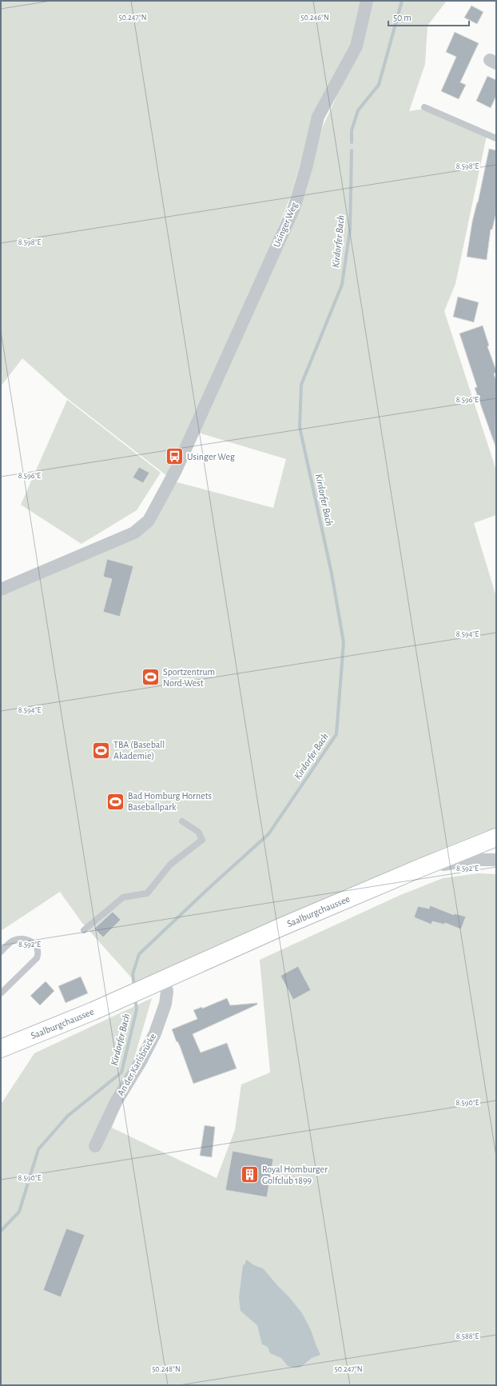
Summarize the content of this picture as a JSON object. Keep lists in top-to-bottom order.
{
  "streets": {
    "main road": ["Saalburgchaussee"],
    "street": ["Usinger Weg", "An der Karlsbrücke"]
  },
  "crossings": [
    ["Saalburgchaussee", "An der Karlsbrücke"]
  ],
  "water": ["Kirdorfer Bach"],
  "places": {
    "bus stop": ["Usinger Weg"],
    "sports": ["Sportzentrum Nord-West", "TBA (Baseball Akademie)", "Bad Homburg Hornets Baseballpark"],
    "building": ["Royal Homburger Golfclub 1899"]
  },
  "scale_bar": "50 m",
  "coordinates": [
    "50.247°N",
    "50.246°N",
    "8.598°E",
    "8.596°E",
    "8.594°E",
    "8.592°E",
    "8.590°E",
    "8.588°E",
    "50.248°N"
  ]
}
